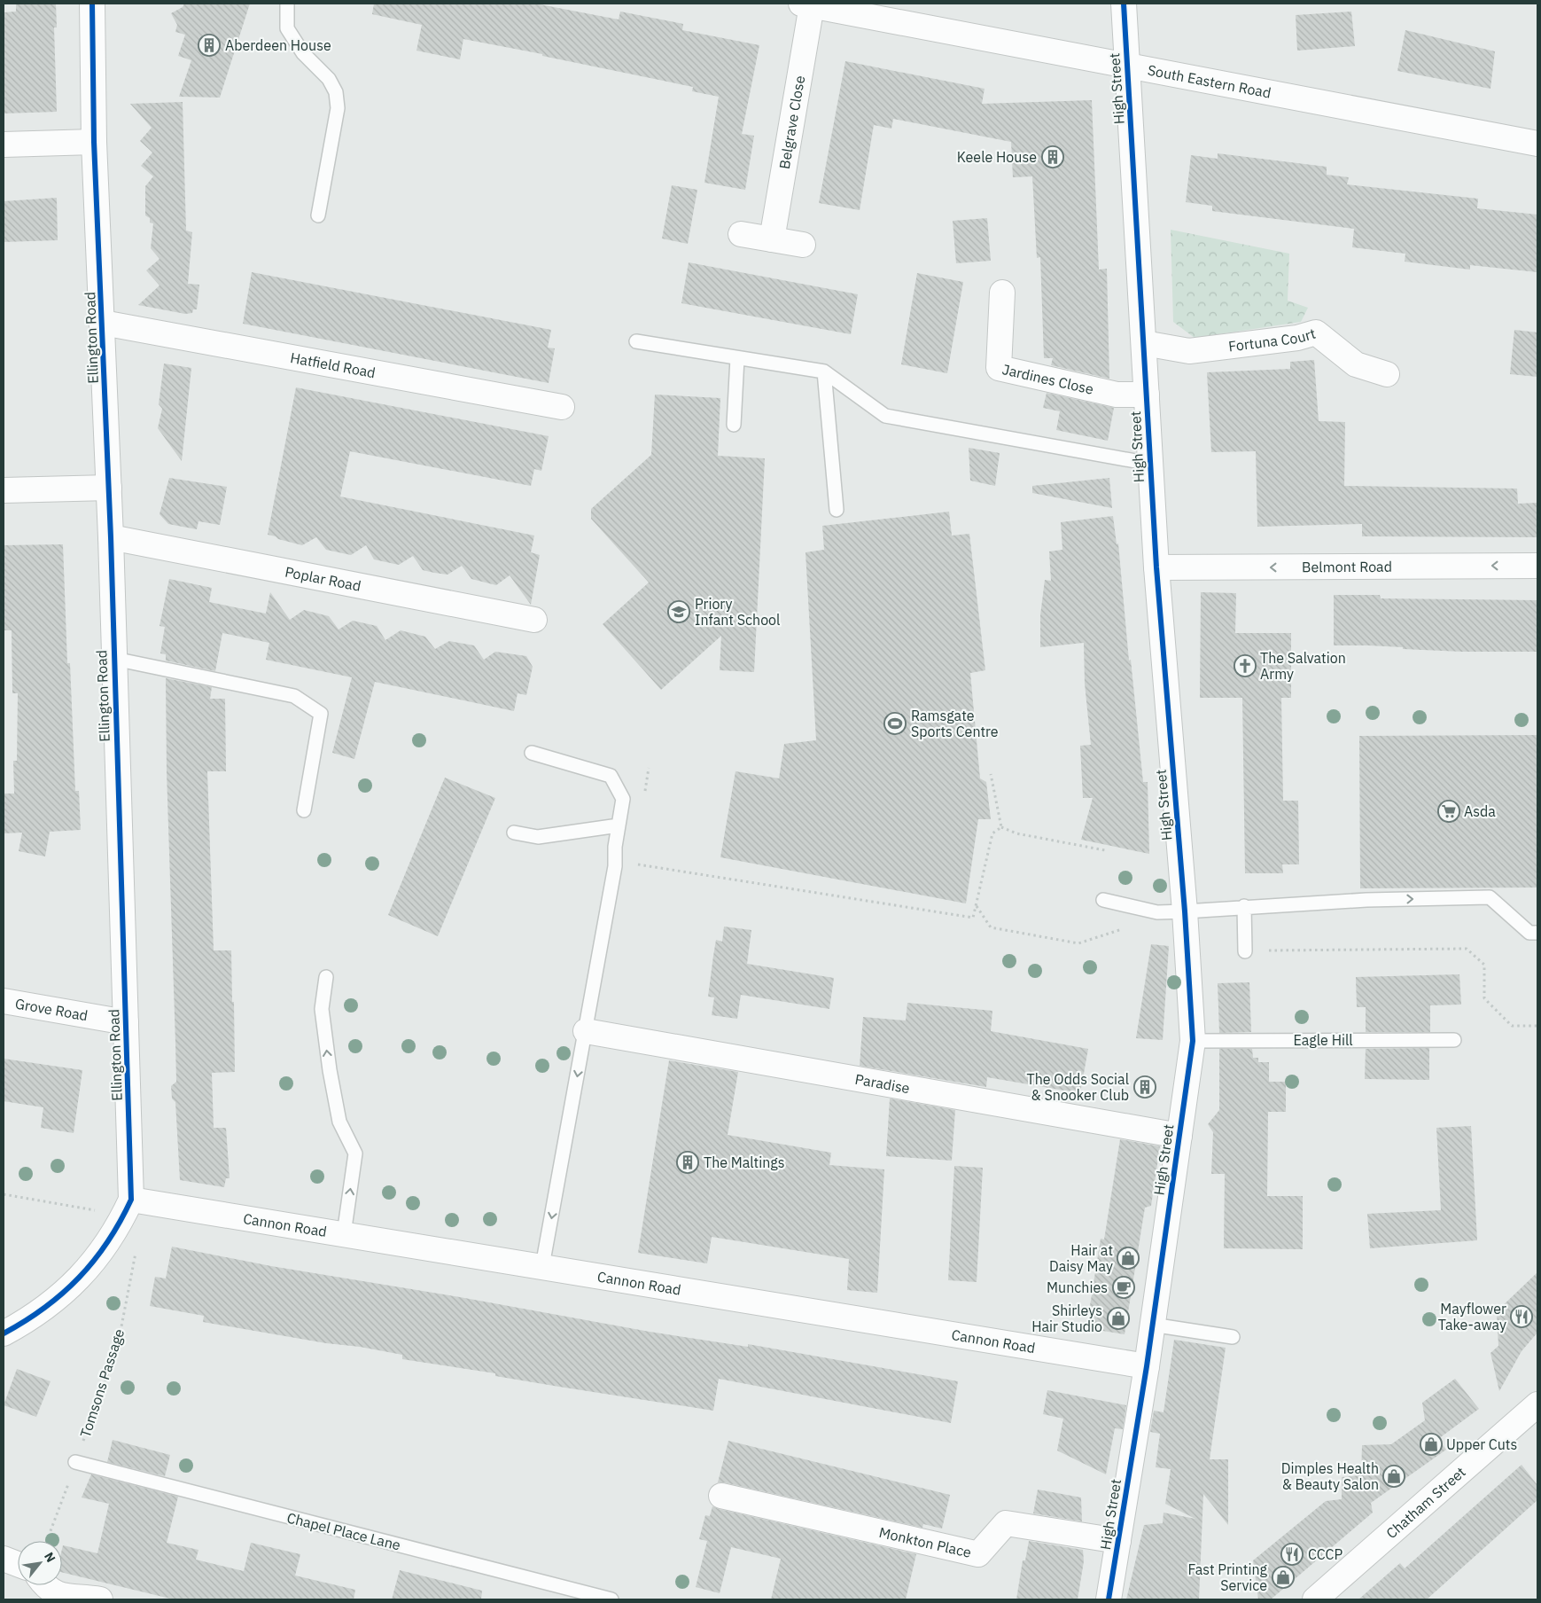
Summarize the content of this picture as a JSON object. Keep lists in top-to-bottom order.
{
  "streets": {
    "street": [
      "South Eastern Road",
      "High Street",
      "Belgrave Close",
      "Ellington Road",
      "Fortuna Court",
      "Hatfield Road",
      "Jardines Close",
      "Belmont Road",
      "Poplar Road",
      "Grove Road",
      "Paradise",
      "Cannon Road",
      "Chatham Street",
      "Monkton Place"
    ],
    "lane": ["Eagle Hill", "Chapel Place Lane"],
    "path": ["Tomsons Passage"]
  },
  "crossings": [
    ["South Eastern Road", "High Street"],
    ["South Eastern Road", "Belgrave Close"],
    ["High Street", "Fortuna Court"],
    ["High Street", "Jardines Close"],
    ["High Street", "Belmont Road"],
    ["High Street", "Eagle Hill"],
    ["High Street", "Paradise"],
    ["High Street", "Cannon Road"],
    ["High Street", "Monkton Place"],
    ["Ellington Road", "Hatfield Road"],
    ["Ellington Road", "Poplar Road"],
    ["Ellington Road", "Grove Road"],
    ["Ellington Road", "Cannon Road"],
    ["Ellington Road", "Tomsons Passage"],
    ["Cannon Road", "Tomsons Passage"],
    ["Tomsons Passage", "Chapel Place Lane"]
  ],
  "one_way": ["Belmont Road"],
  "places": {
    "building": [
      "Aberdeen House",
      "Keele House",
      "The Odds Social & Snooker Club",
      "The Maltings"
    ],
    "school or university": ["Priory Infant School"],
    "church": ["The Salvation Army"],
    "sports": ["Ramsgate Sports Centre"],
    "supermarket": ["Asda"],
    "shop": [
      "Hair at Daisy May",
      "Shirleys Hair Studio",
      "Upper Cuts",
      "Dimples Health & Beauty Salon",
      "Fast Printing Service"
    ],
    "cafe": ["Munchies"],
    "restaurant": ["Mayflower Take-away", "CCCP"]
  },
  "north": "top right"
}
